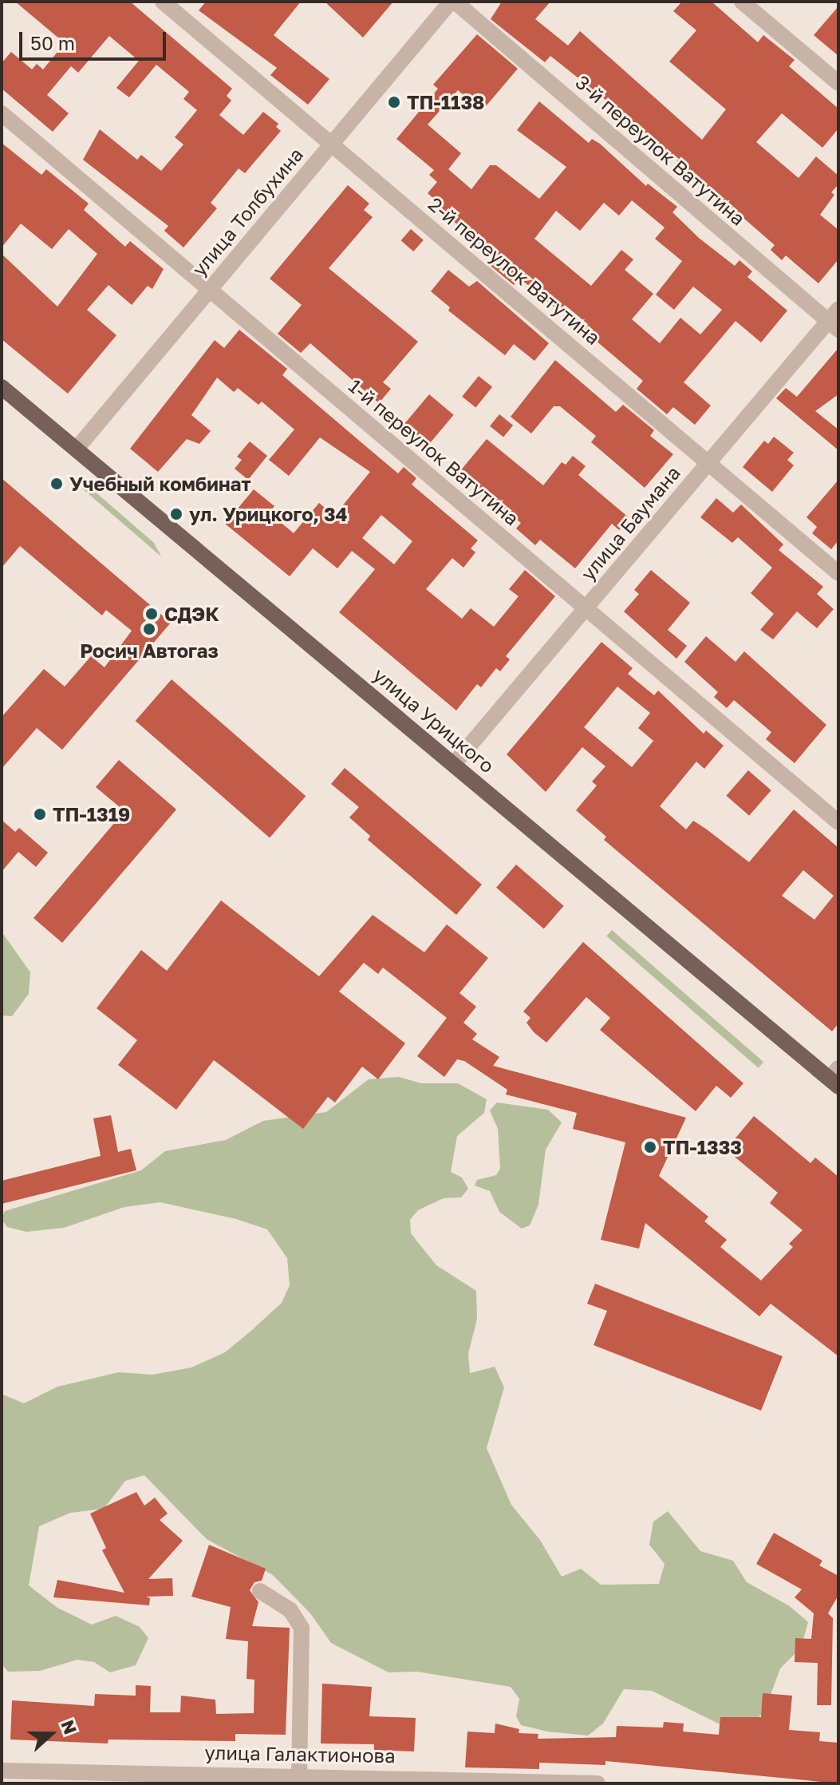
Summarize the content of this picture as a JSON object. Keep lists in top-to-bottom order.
{
  "streets": {
    "main road": ["улица Урицкого"],
    "street": [
      "3-й переулок Ватутина",
      "улица Толбухина",
      "2-й переулок Ватутина",
      "1-й переулок Ватутина",
      "улица Баумана",
      "улица Галактионова"
    ]
  },
  "crossings": [
    ["3-й переулок Ватутина", "улица Толбухина"],
    ["3-й переулок Ватутина", "улица Баумана"],
    ["улица Толбухина", "2-й переулок Ватутина"],
    ["улица Толбухина", "1-й переулок Ватутина"],
    ["улица Толбухина", "улица Урицкого"],
    ["2-й переулок Ватутина", "улица Баумана"],
    ["1-й переулок Ватутина", "улица Баумана"],
    ["улица Баумана", "улица Урицкого"]
  ],
  "places": [
    "ТП-1138",
    "Учебный комбинат",
    "ул. Урицкого, 34",
    "СДЭК",
    "Росич Автогаз",
    "ТП-1319",
    "ТП-1333"
  ],
  "scale_bar": "50 m",
  "north": "right"
}
